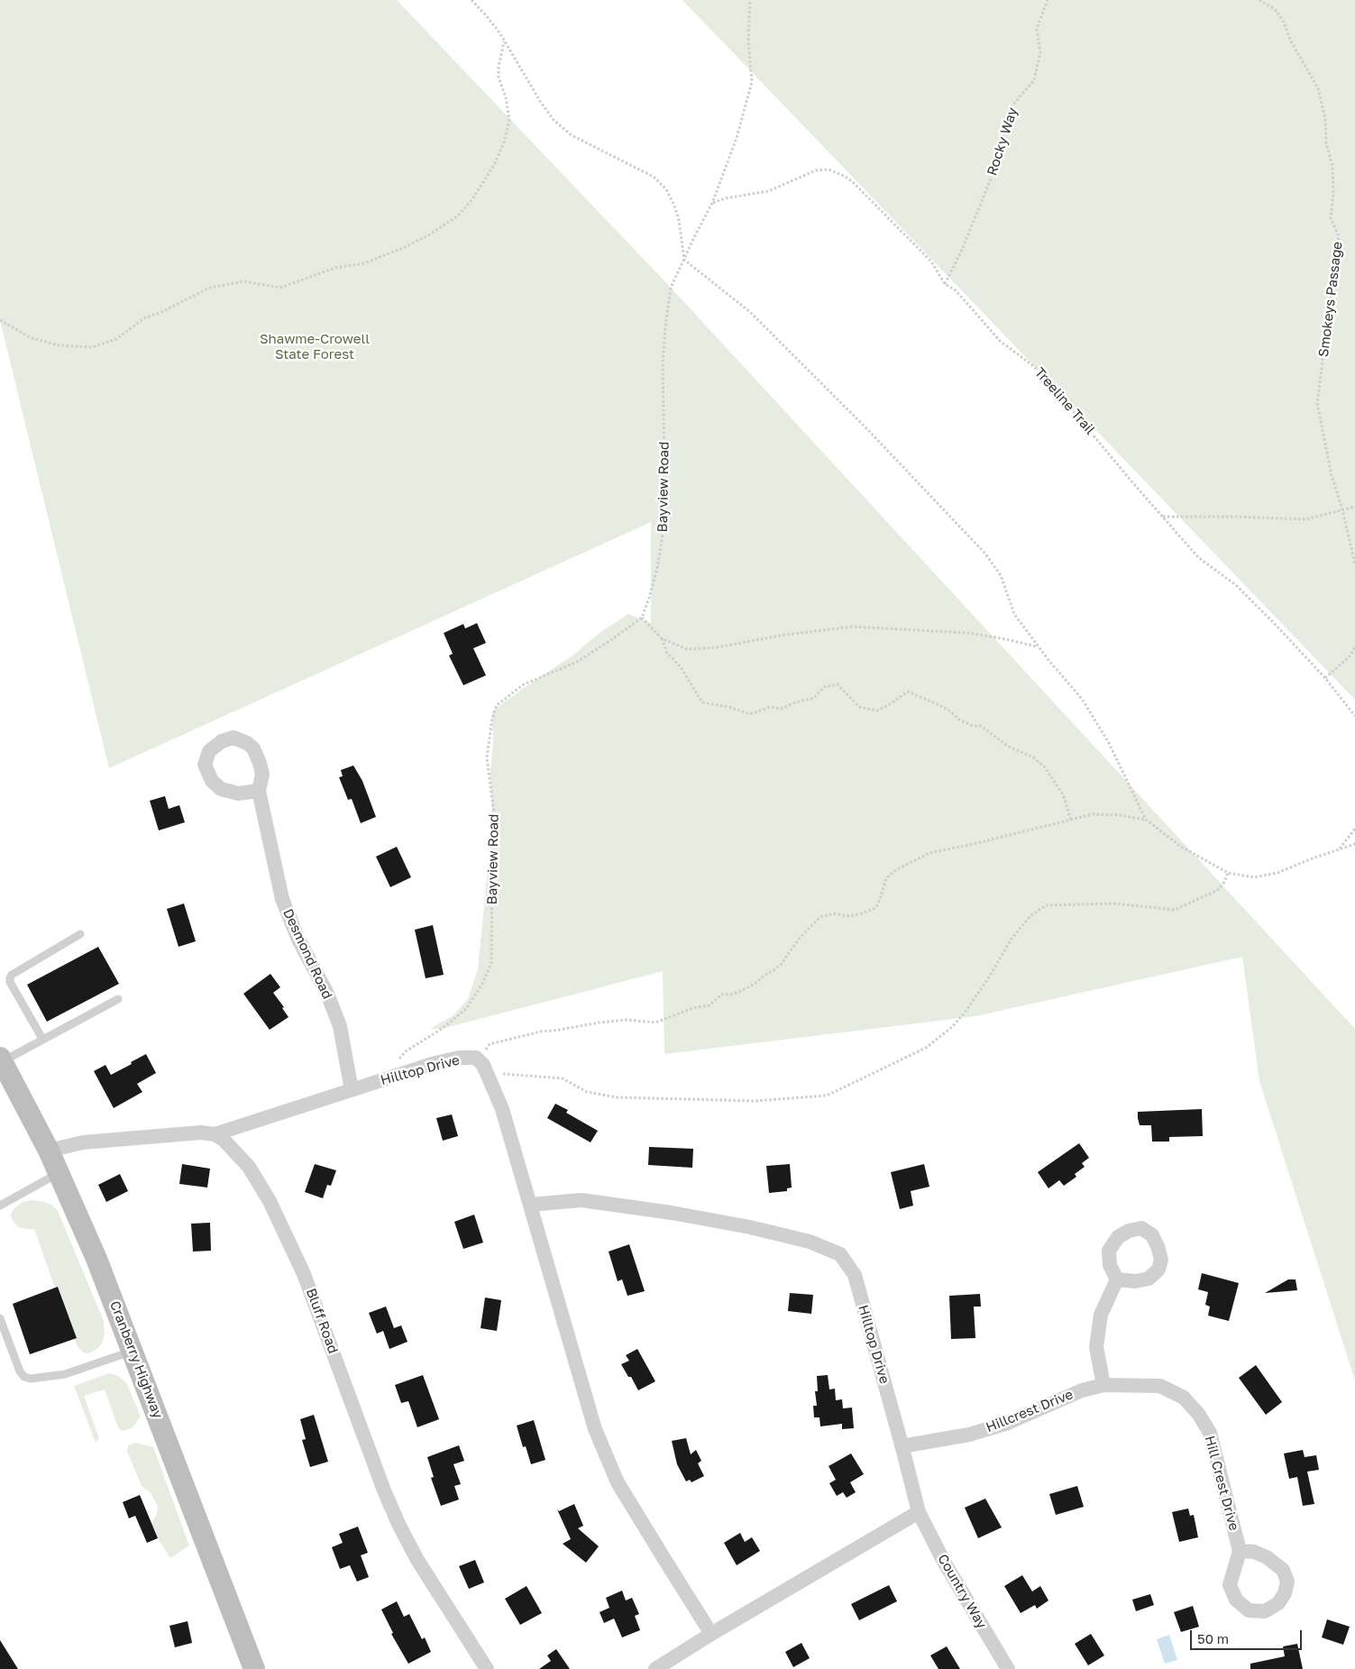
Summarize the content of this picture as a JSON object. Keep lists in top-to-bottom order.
{
  "streets": {
    "main road": ["Cranberry Highway"],
    "street": [
      "Desmond Road",
      "Hilltop Drive",
      "Bluff Road",
      "Hillcrest Drive",
      "Hill Crest Drive",
      "Country Way"
    ],
    "path": [
      "Rocky Way",
      "Smokeys Passage",
      "Treeline Trail",
      "Bayview Road"
    ]
  },
  "crossings": [
    ["Rocky Way", "Treeline Trail"],
    ["Treeline Trail", "Bayview Road"],
    ["Bayview Road", "Hilltop Drive"],
    ["Desmond Road", "Hilltop Drive"],
    ["Hilltop Drive", "Bluff Road"],
    ["Hilltop Drive", "Hillcrest Drive"],
    ["Hilltop Drive", "Country Way"],
    ["Hillcrest Drive", "Hill Crest Drive"]
  ],
  "parks": ["Shawme-Crowell State Forest"],
  "scale_bar": "50 m"
}
